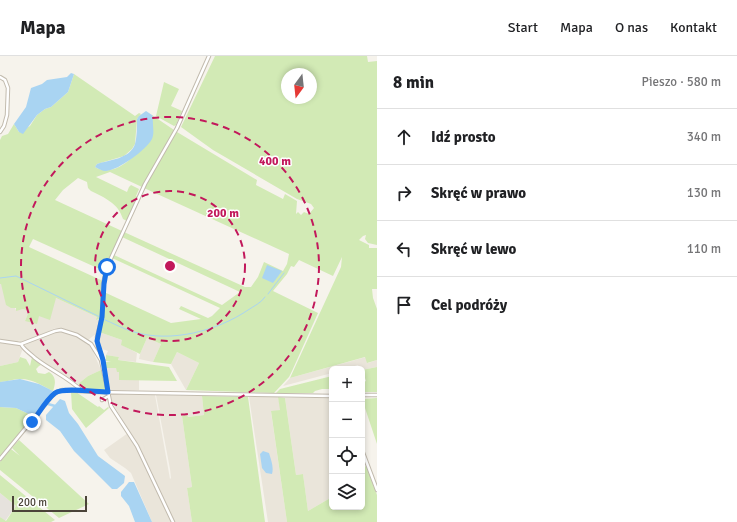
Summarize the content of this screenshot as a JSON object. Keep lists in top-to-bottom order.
{
  "scale_bar": "200 m",
  "north": "bottom",
  "page": {
    "header": "Mapa",
    "nav": [
      "Start",
      "Mapa",
      "O nas",
      "Kontakt"
    ],
    "heading": ["8 min", "Pieszo · 580 m"],
    "list": [
      ["Idź prosto", "340 m"],
      ["Skręć w prawo", "130 m"],
      ["Skręć w lewo", "110 m"],
      "Cel podróży"
    ],
    "map_buttons": ["+", "−"],
    "scale": "200 m"
  },
  "rings": ["400 m", "200 m"]
}
